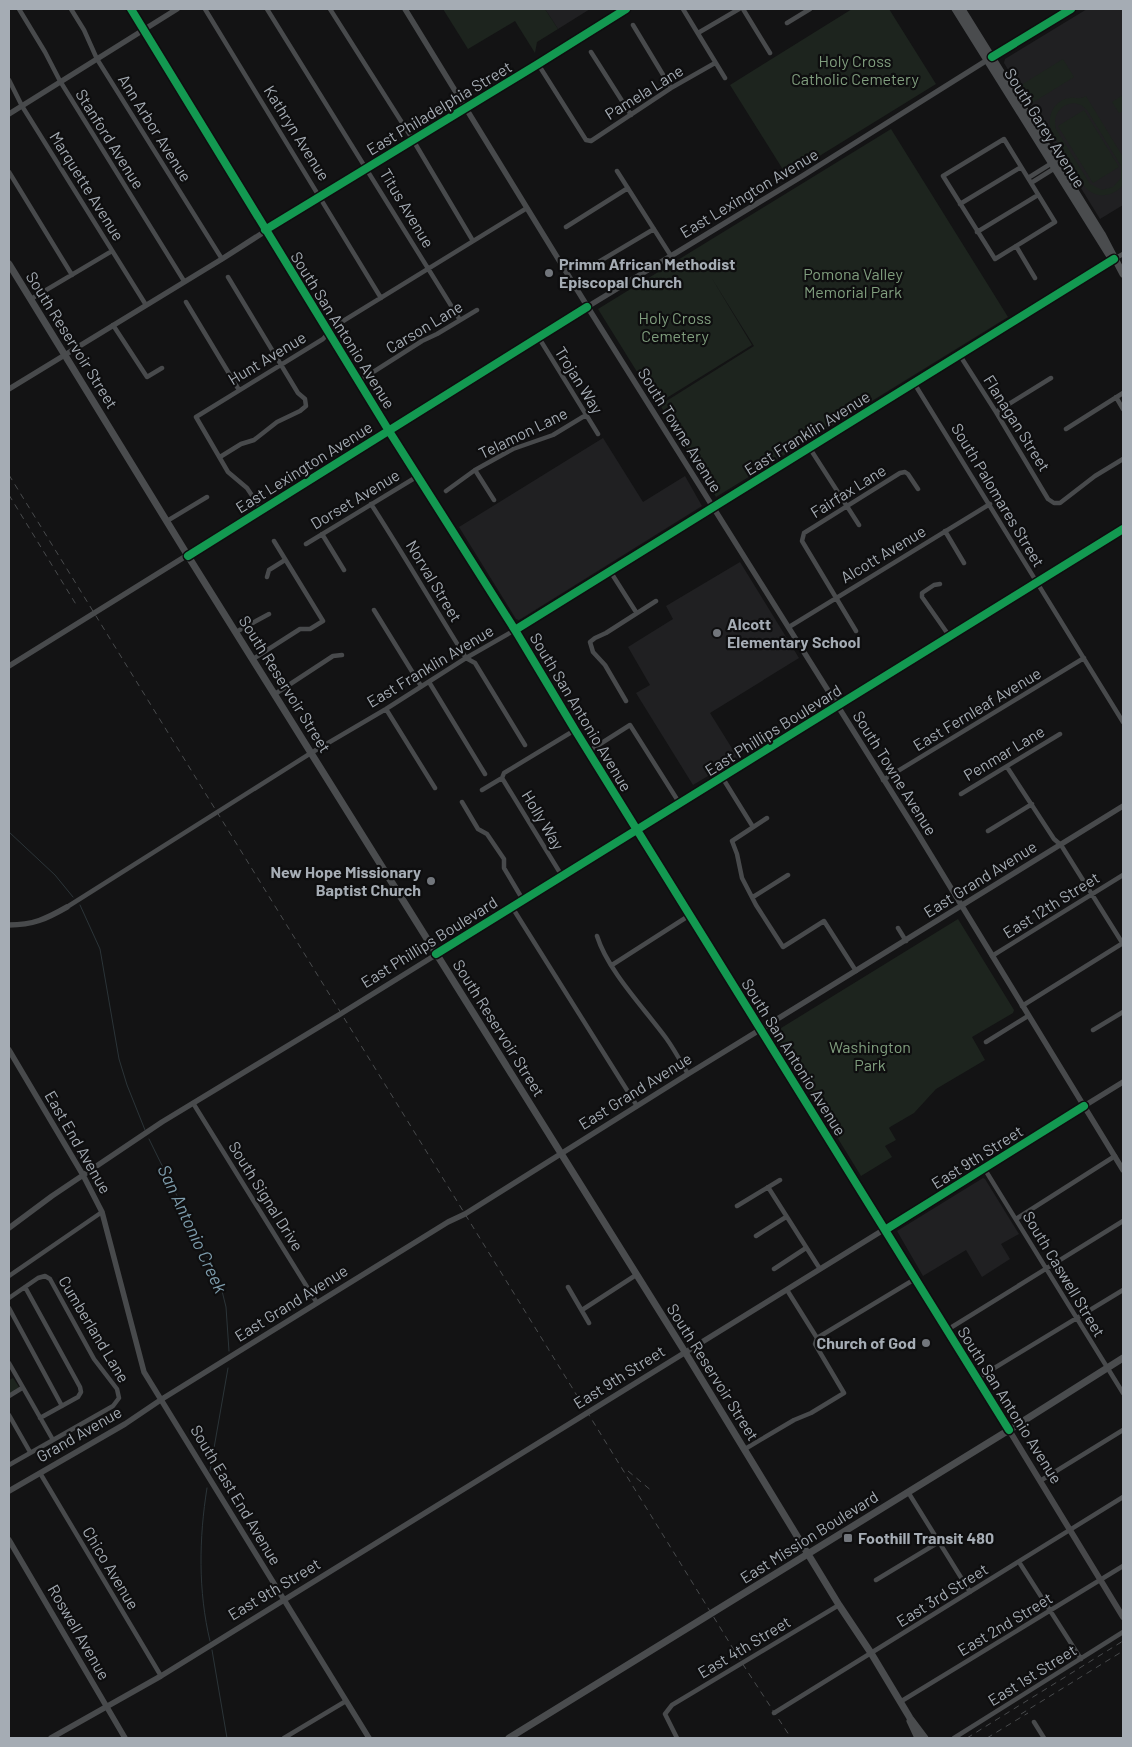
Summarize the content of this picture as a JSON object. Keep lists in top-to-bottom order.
{
  "streets": {
    "main road": [
      "South Garey Avenue",
      "South San Antonio Avenue",
      "South Reservoir Street",
      "East Mission Boulevard"
    ],
    "street": [
      "Pamela Lane",
      "East Philadelphia Street",
      "Ann Arbor Avenue",
      "Kathryn Avenue",
      "Stanford Avenue",
      "Marquette Avenue",
      "East Lexington Avenue",
      "Titus Avenue",
      "Carson Lane",
      "Hunt Avenue",
      "Trojan Way",
      "Flanagan Street",
      "South Towne Avenue",
      "Telamon Lane",
      "East Franklin Avenue",
      "Fairfax Lane",
      "South Palomares Street",
      "Dorset Avenue",
      "Alcott Avenue",
      "Norval Street",
      "East Fernleaf Avenue",
      "East Phillips Boulevard",
      "Penmar Lane",
      "Holly Way",
      "East Grand Avenue",
      "East 12th Street",
      "East End Avenue",
      "East 9th Street",
      "South Signal Drive",
      "South Caswell Street",
      "Cumberland Lane",
      "Grand Avenue",
      "South East End Avenue",
      "Chico Avenue",
      "East 3rd Street",
      "East 2nd Street",
      "Roswell Avenue",
      "East 4th Street",
      "East 1st Street"
    ]
  },
  "crossings": [
    ["Pamela Lane", "East Philadelphia Street"],
    ["East Philadelphia Street", "Ann Arbor Avenue"],
    ["East Philadelphia Street", "Kathryn Avenue"],
    ["East Philadelphia Street", "Stanford Avenue"],
    ["East Philadelphia Street", "Marquette Avenue"],
    ["East Philadelphia Street", "Titus Avenue"],
    ["East Philadelphia Street", "South San Antonio Avenue"],
    ["East Philadelphia Street", "South Reservoir Street"],
    ["East Philadelphia Street", "South Towne Avenue"],
    ["South Garey Avenue", "East Lexington Avenue"],
    ["South Garey Avenue", "East Franklin Avenue"],
    ["Kathryn Avenue", "Hunt Avenue"],
    ["East Lexington Avenue", "South San Antonio Avenue"],
    ["East Lexington Avenue", "South Reservoir Street"],
    ["East Lexington Avenue", "Trojan Way"],
    ["East Lexington Avenue", "South Towne Avenue"],
    ["Titus Avenue", "Carson Lane"],
    ["Titus Avenue", "Hunt Avenue"],
    ["Carson Lane", "South San Antonio Avenue"],
    ["South San Antonio Avenue", "Hunt Avenue"],
    ["South San Antonio Avenue", "East Franklin Avenue"],
    ["South San Antonio Avenue", "Dorset Avenue"],
    ["South San Antonio Avenue", "East Phillips Boulevard"],
    ["South San Antonio Avenue", "East Grand Avenue"],
    ["South San Antonio Avenue", "East 9th Street"],
    ["South San Antonio Avenue", "East Mission Boulevard"],
    ["South San Antonio Avenue", "East 3rd Street"],
    ["South San Antonio Avenue", "East 2nd Street"],
    ["South Reservoir Street", "East Franklin Avenue"],
    ["South Reservoir Street", "East Phillips Boulevard"],
    ["South Reservoir Street", "East Grand Avenue"],
    ["South Reservoir Street", "East 9th Street"],
    ["South Reservoir Street", "East Mission Boulevard"],
    ["South Reservoir Street", "East 3rd Street"],
    ["South Reservoir Street", "East 2nd Street"],
    ["South Reservoir Street", "East 4th Street"],
    ["Hunt Avenue", "South Towne Avenue"],
    ["Trojan Way", "Telamon Lane"],
    ["Flanagan Street", "East Franklin Avenue"],
    ["South Towne Avenue", "East Franklin Avenue"],
    ["South Towne Avenue", "Alcott Avenue"],
    ["South Towne Avenue", "East Fernleaf Avenue"],
    ["South Towne Avenue", "East Phillips Boulevard"],
    ["South Towne Avenue", "East Grand Avenue"],
    ["South Towne Avenue", "East 12th Street"],
    ["South Towne Avenue", "East 9th Street"],
    ["East Franklin Avenue", "South Palomares Street"],
    ["East Franklin Avenue", "Norval Street"],
    ["Fairfax Lane", "Alcott Avenue"],
    ["South Palomares Street", "Alcott Avenue"],
    ["South Palomares Street", "East Fernleaf Avenue"],
    ["South Palomares Street", "East Phillips Boulevard"],
    ["Dorset Avenue", "Norval Street"],
    ["East Phillips Boulevard", "Holly Way"],
    ["East Phillips Boulevard", "East End Avenue"],
    ["East Phillips Boulevard", "South Signal Drive"],
    ["East Grand Avenue", "South Signal Drive"],
    ["East Grand Avenue", "Grand Avenue"],
    ["East Grand Avenue", "South East End Avenue"],
    ["East End Avenue", "South East End Avenue"],
    ["East 9th Street", "South Caswell Street"],
    ["East 9th Street", "South East End Avenue"],
    ["East 9th Street", "Chico Avenue"],
    ["East 9th Street", "Roswell Avenue"],
    ["South Caswell Street", "East Mission Boulevard"],
    ["Grand Avenue", "South East End Avenue"],
    ["Grand Avenue", "Chico Avenue"]
  ],
  "water": ["San Antonio Creek"],
  "parks": [
    "Holy Cross Catholic Cemetery",
    "Pomona Valley Memorial Park",
    "Holy Cross Cemetery",
    "Washington Park"
  ],
  "places": {
    "other": [
      "Primm African Methodist Episcopal Church",
      "Alcott Elementary School",
      "New Hope Missionary Baptist Church",
      "Church of God"
    ],
    "transit": ["Foothill Transit 480"]
  }
}
